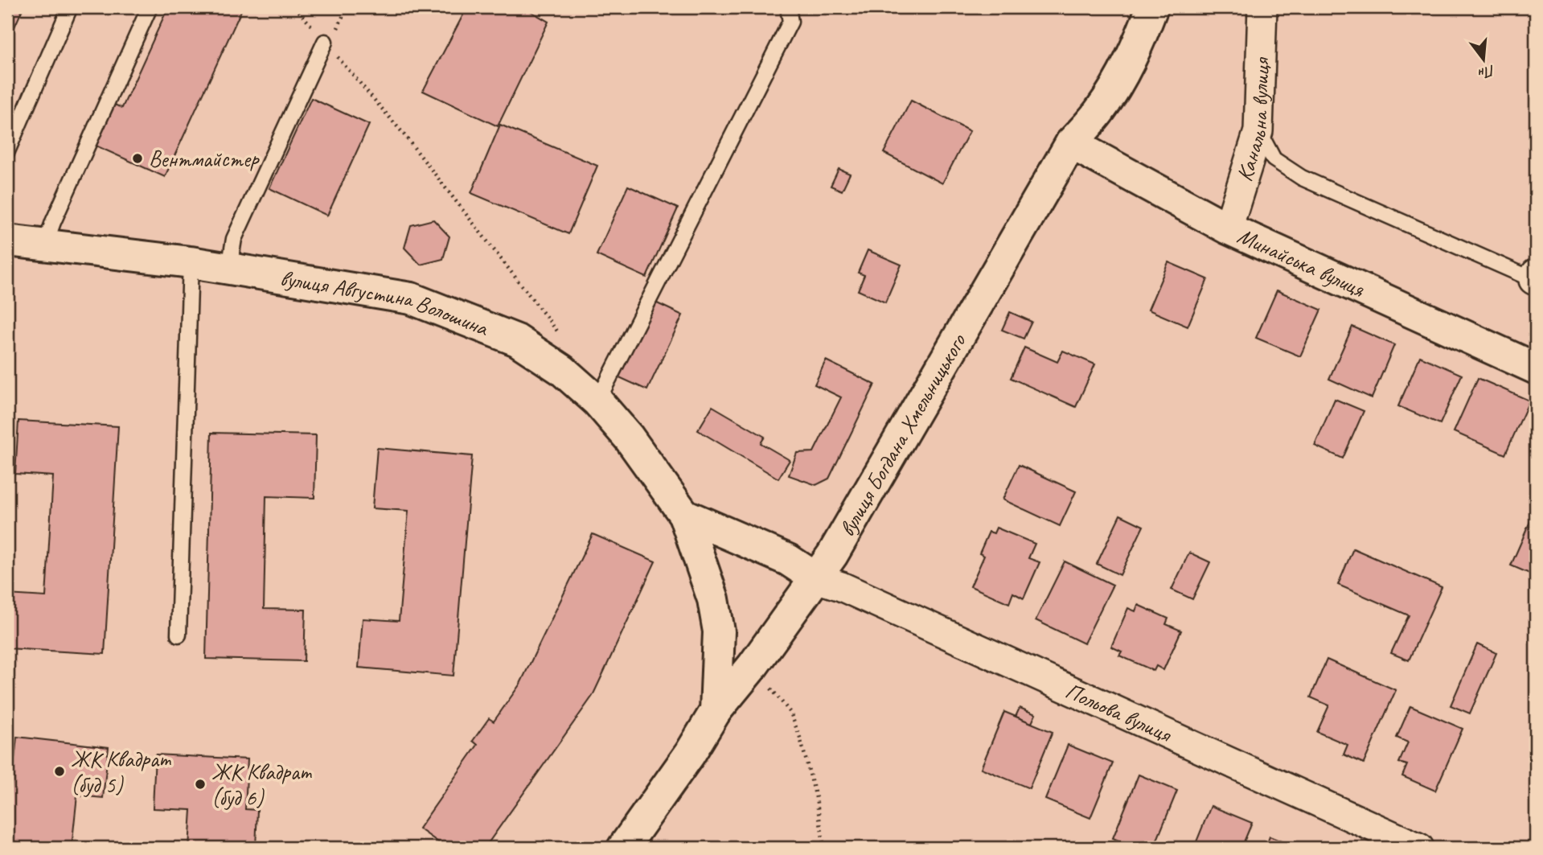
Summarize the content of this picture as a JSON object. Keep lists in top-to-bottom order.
{
  "streets": {
    "street": [
      "Канальна вулиця",
      "Минайська вулиця",
      "вулиця Августина Волошина",
      "вулиця Богдана Хмельницького",
      "Польова вулиця"
    ]
  },
  "crossings": [
    ["Канальна вулиця", "Минайська вулиця"],
    ["Минайська вулиця", "вулиця Богдана Хмельницького"],
    ["вулиця Августина Волошина", "вулиця Богдана Хмельницького"],
    ["вулиця Богдана Хмельницького", "Польова вулиця"]
  ],
  "places": ["Вентмайстер", "ЖК Квадрат (буд 5)", "ЖК Квадрат (буд 6)"],
  "north": "bottom"
}
